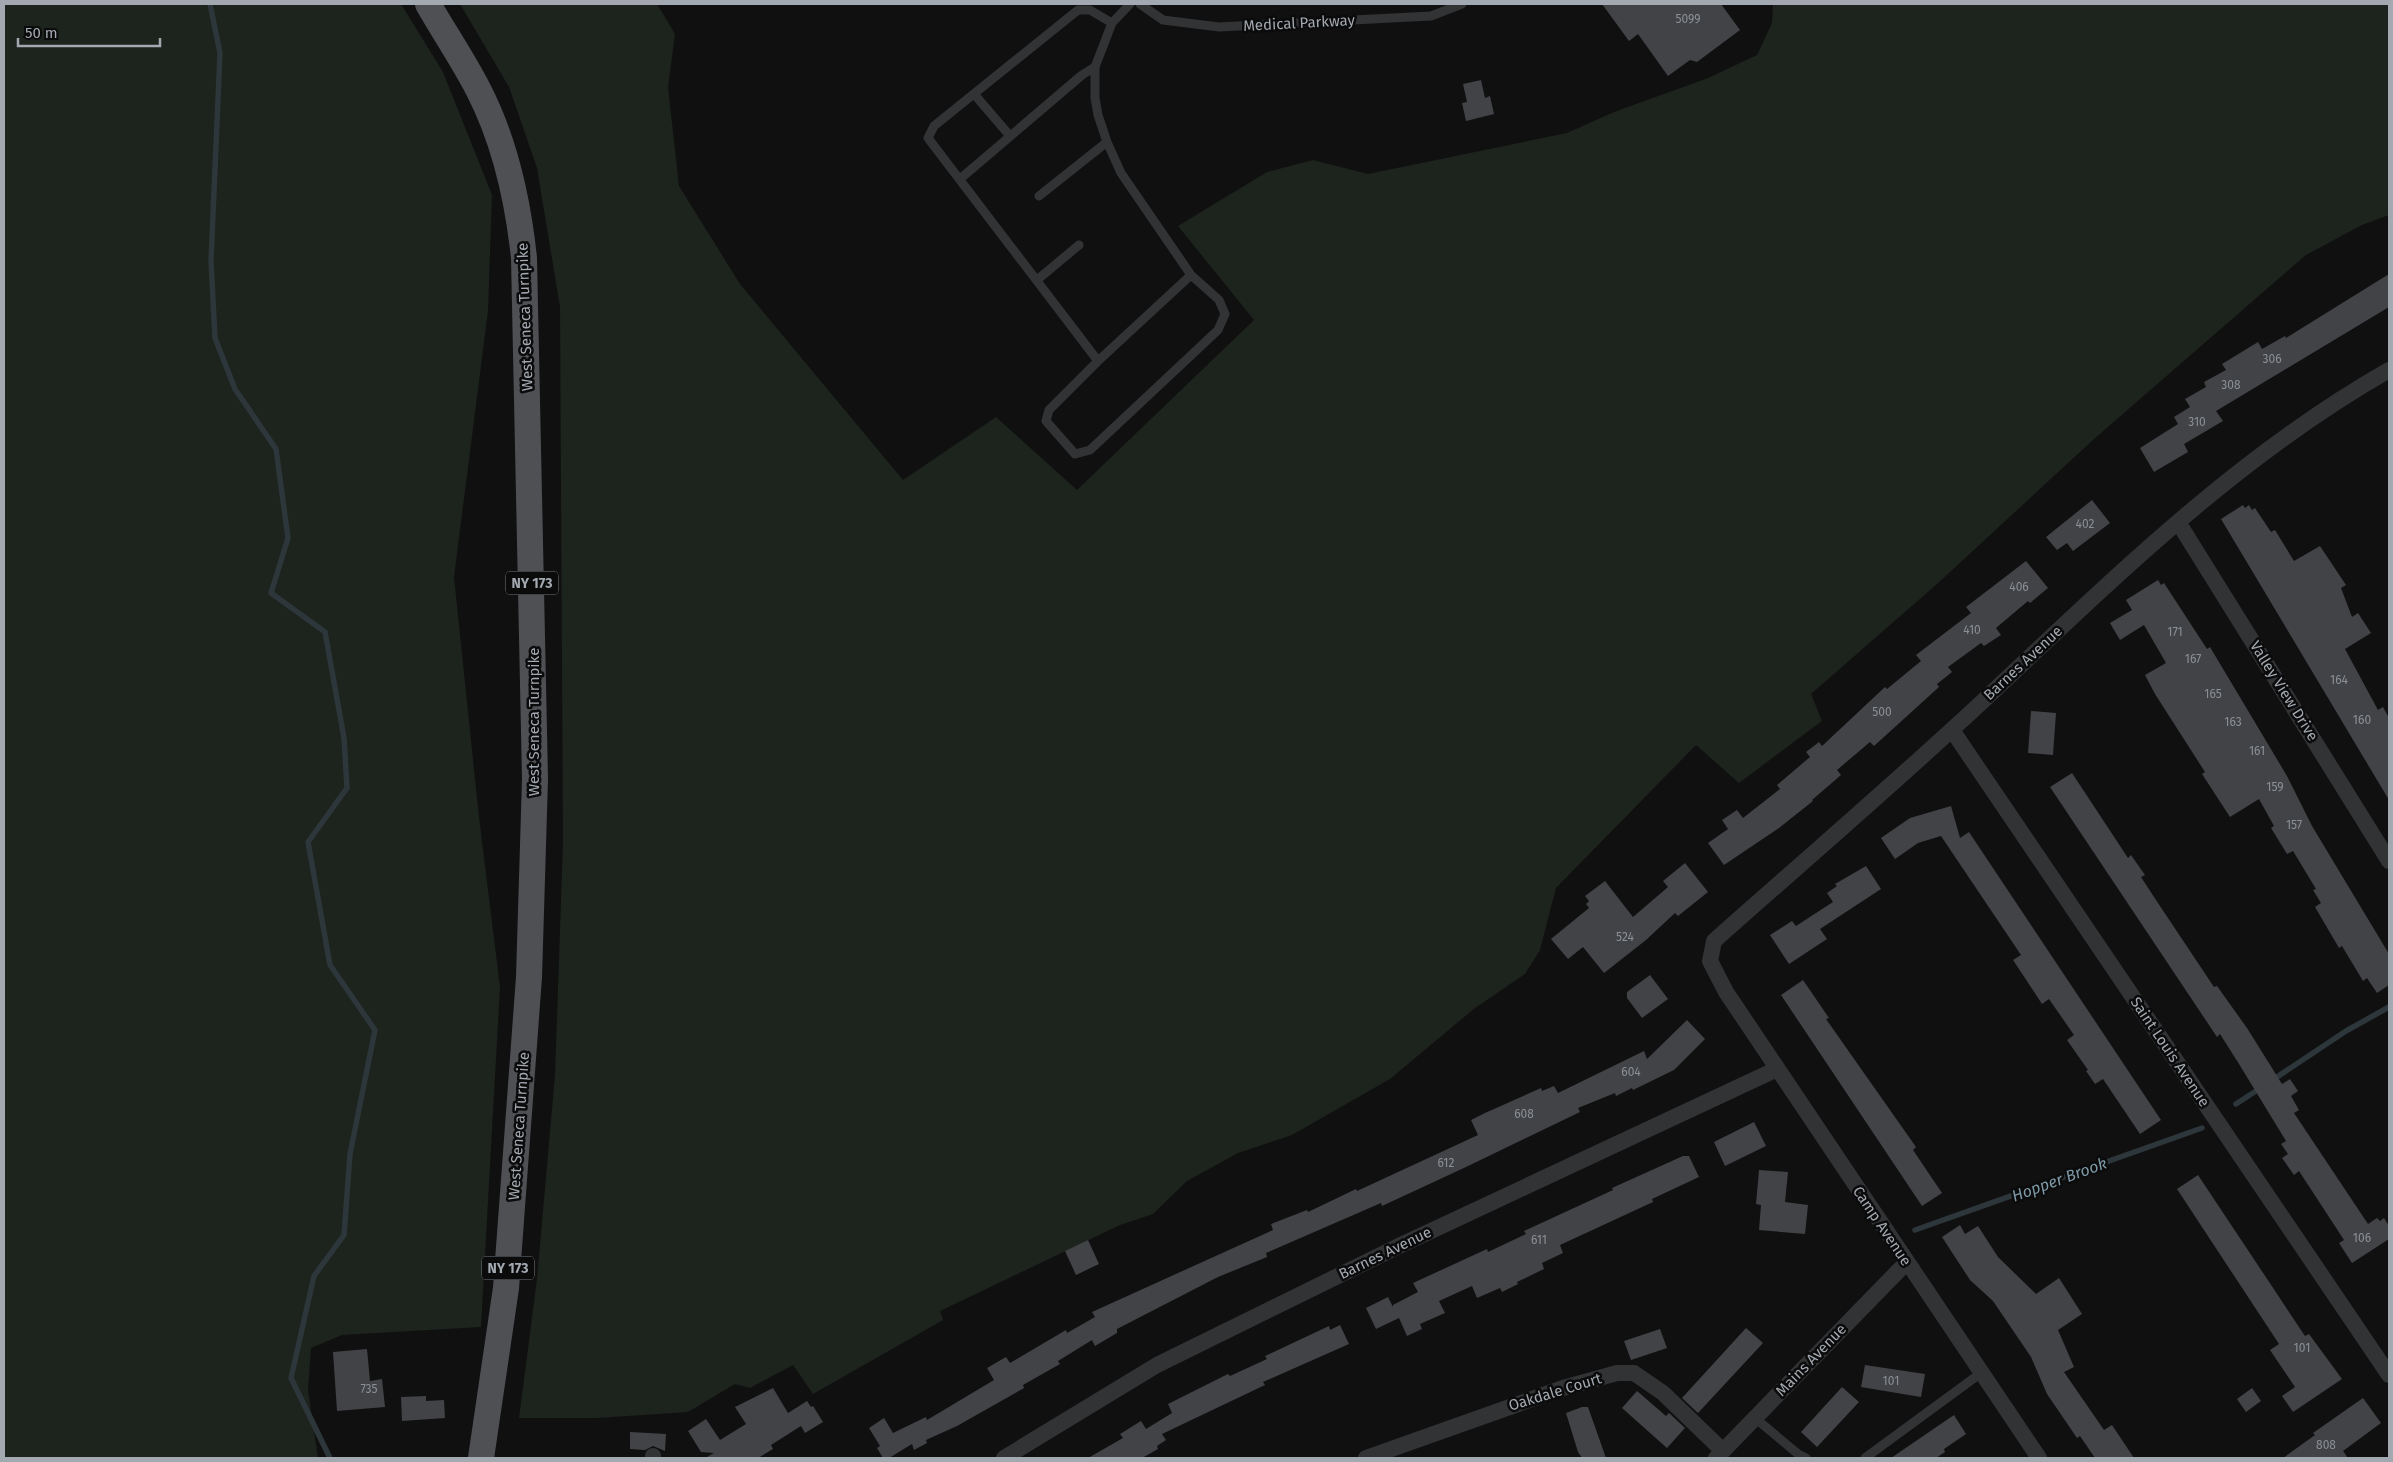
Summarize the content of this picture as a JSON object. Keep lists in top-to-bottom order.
{
  "streets": {
    "main road": ["West Seneca Turnpike", "NY 173"],
    "street": [
      "Barnes Avenue",
      "Valley View Drive",
      "Saint Louis Avenue",
      "Camp Avenue",
      "Mains Avenue",
      "Oakdale Court"
    ],
    "lane": ["Medical Parkway"]
  },
  "crossings": [
    ["Barnes Avenue", "Valley View Drive"],
    ["Barnes Avenue", "Saint Louis Avenue"],
    ["Barnes Avenue", "Camp Avenue"],
    ["Camp Avenue", "Mains Avenue"],
    ["Mains Avenue", "Oakdale Court"]
  ],
  "water": ["Hopper Brook"],
  "house_numbers": [
    "5099",
    "306",
    "308",
    "310",
    "402",
    "406",
    "410",
    "171",
    "167",
    "164",
    "165",
    "500",
    "160",
    "163",
    "161",
    "159",
    "157",
    "524",
    "604",
    "608",
    "612",
    "106",
    "611",
    "101",
    "101",
    "735",
    "808"
  ],
  "scale_bar": "50 m"
}
